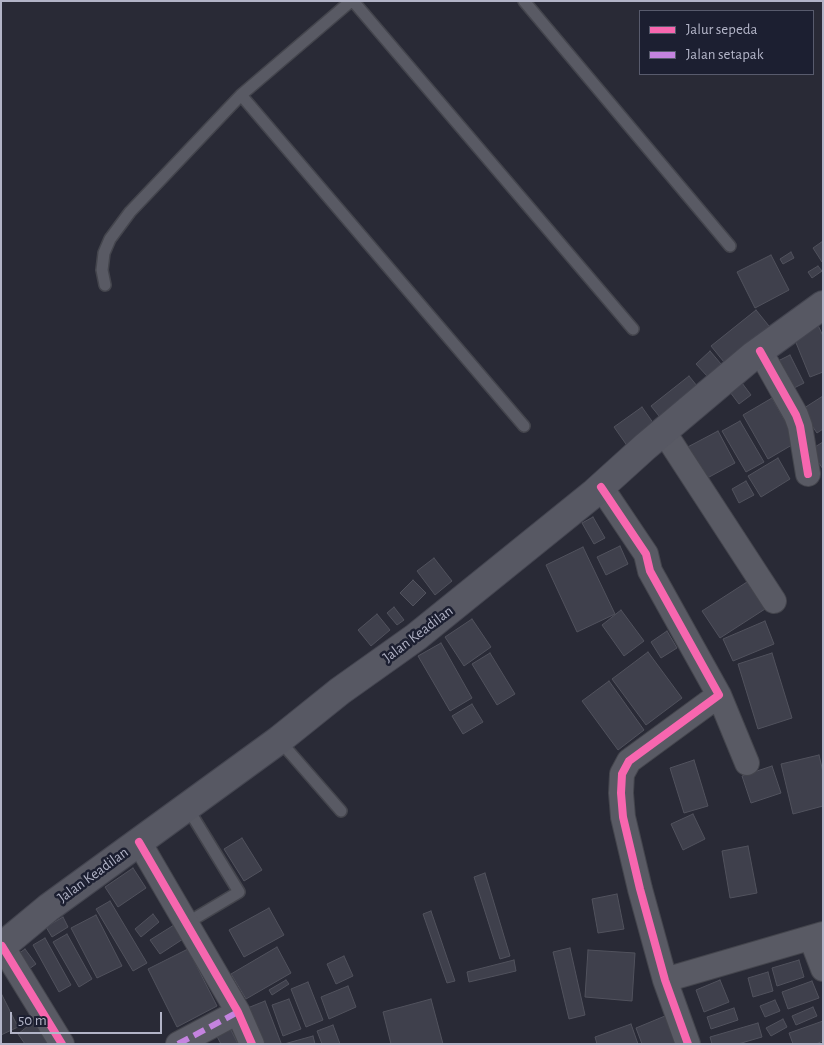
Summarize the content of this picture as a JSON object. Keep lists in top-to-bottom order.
{
  "streets": {
    "main road": ["Jalan Keadilan"]
  },
  "legend": ["Jalur sepeda", "Jalan setapak"],
  "scale_bar": "50 m"
}
